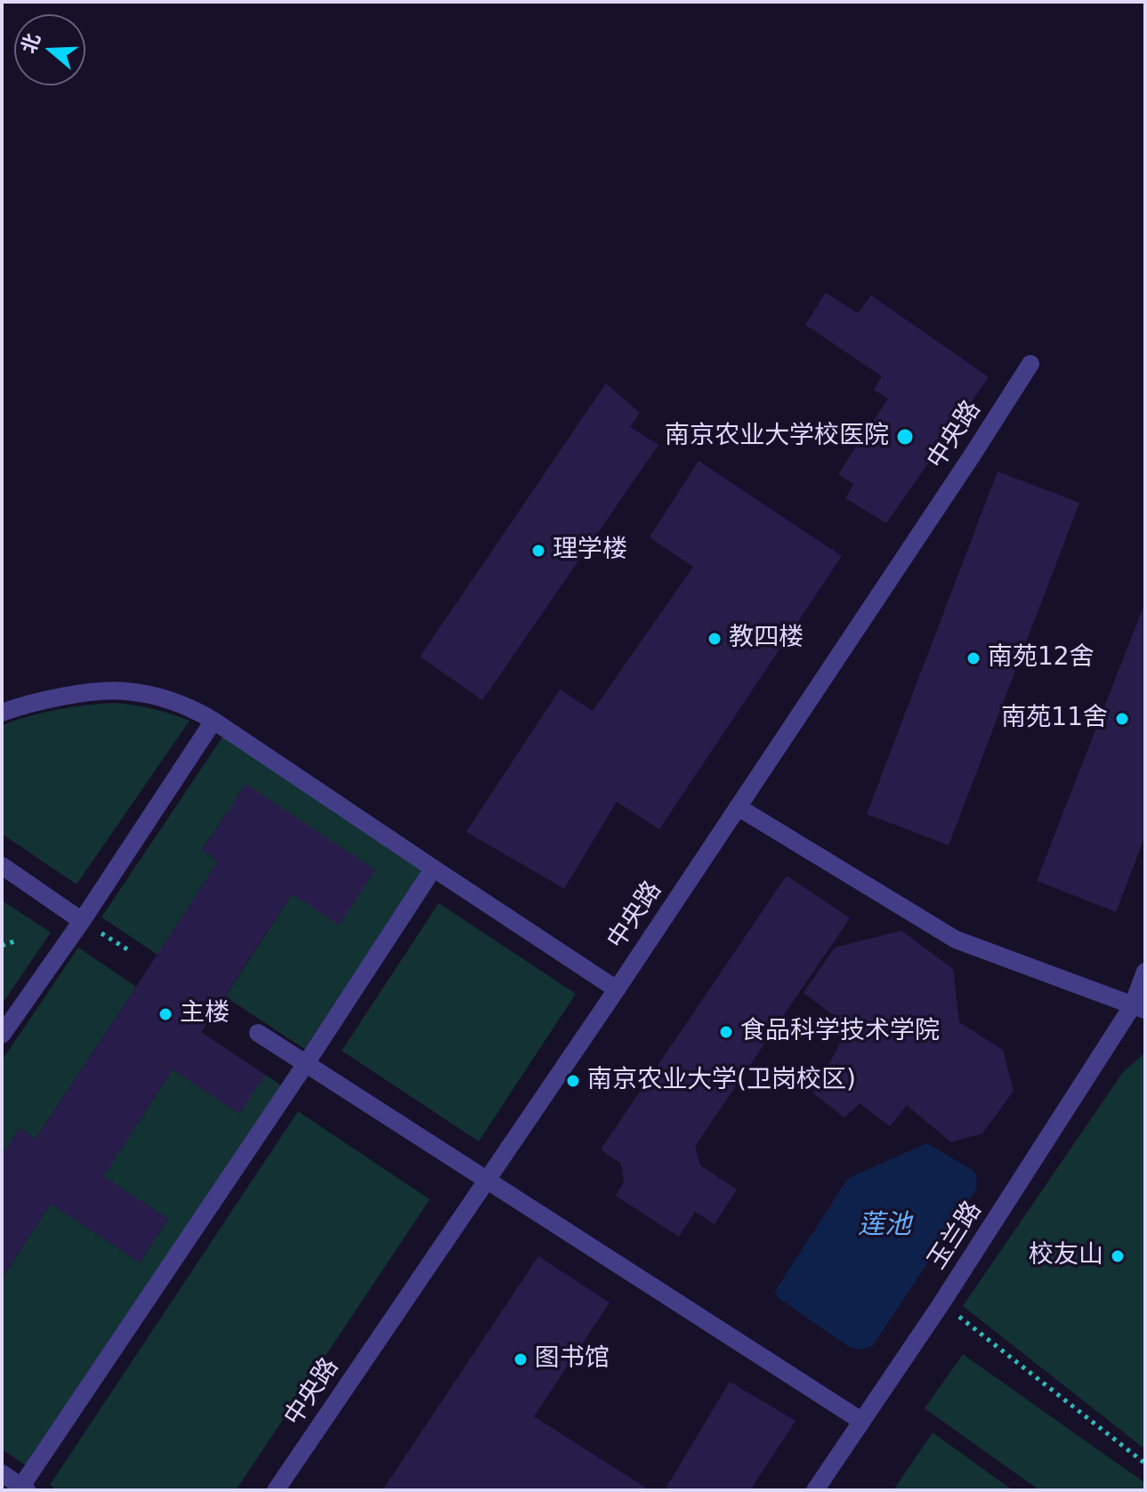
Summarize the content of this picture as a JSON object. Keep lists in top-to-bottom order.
{
  "streets": {
    "lane": ["中央路", "玉兰路"]
  },
  "water": ["莲池"],
  "places": [
    "南京农业大学校医院",
    "理学楼",
    "教四楼",
    "南苑12舍",
    "南苑11舍",
    "主楼",
    "食品科学技术学院",
    "南京农业大学(卫岗校区)",
    "校友山",
    "图书馆"
  ],
  "north": "left"
}
